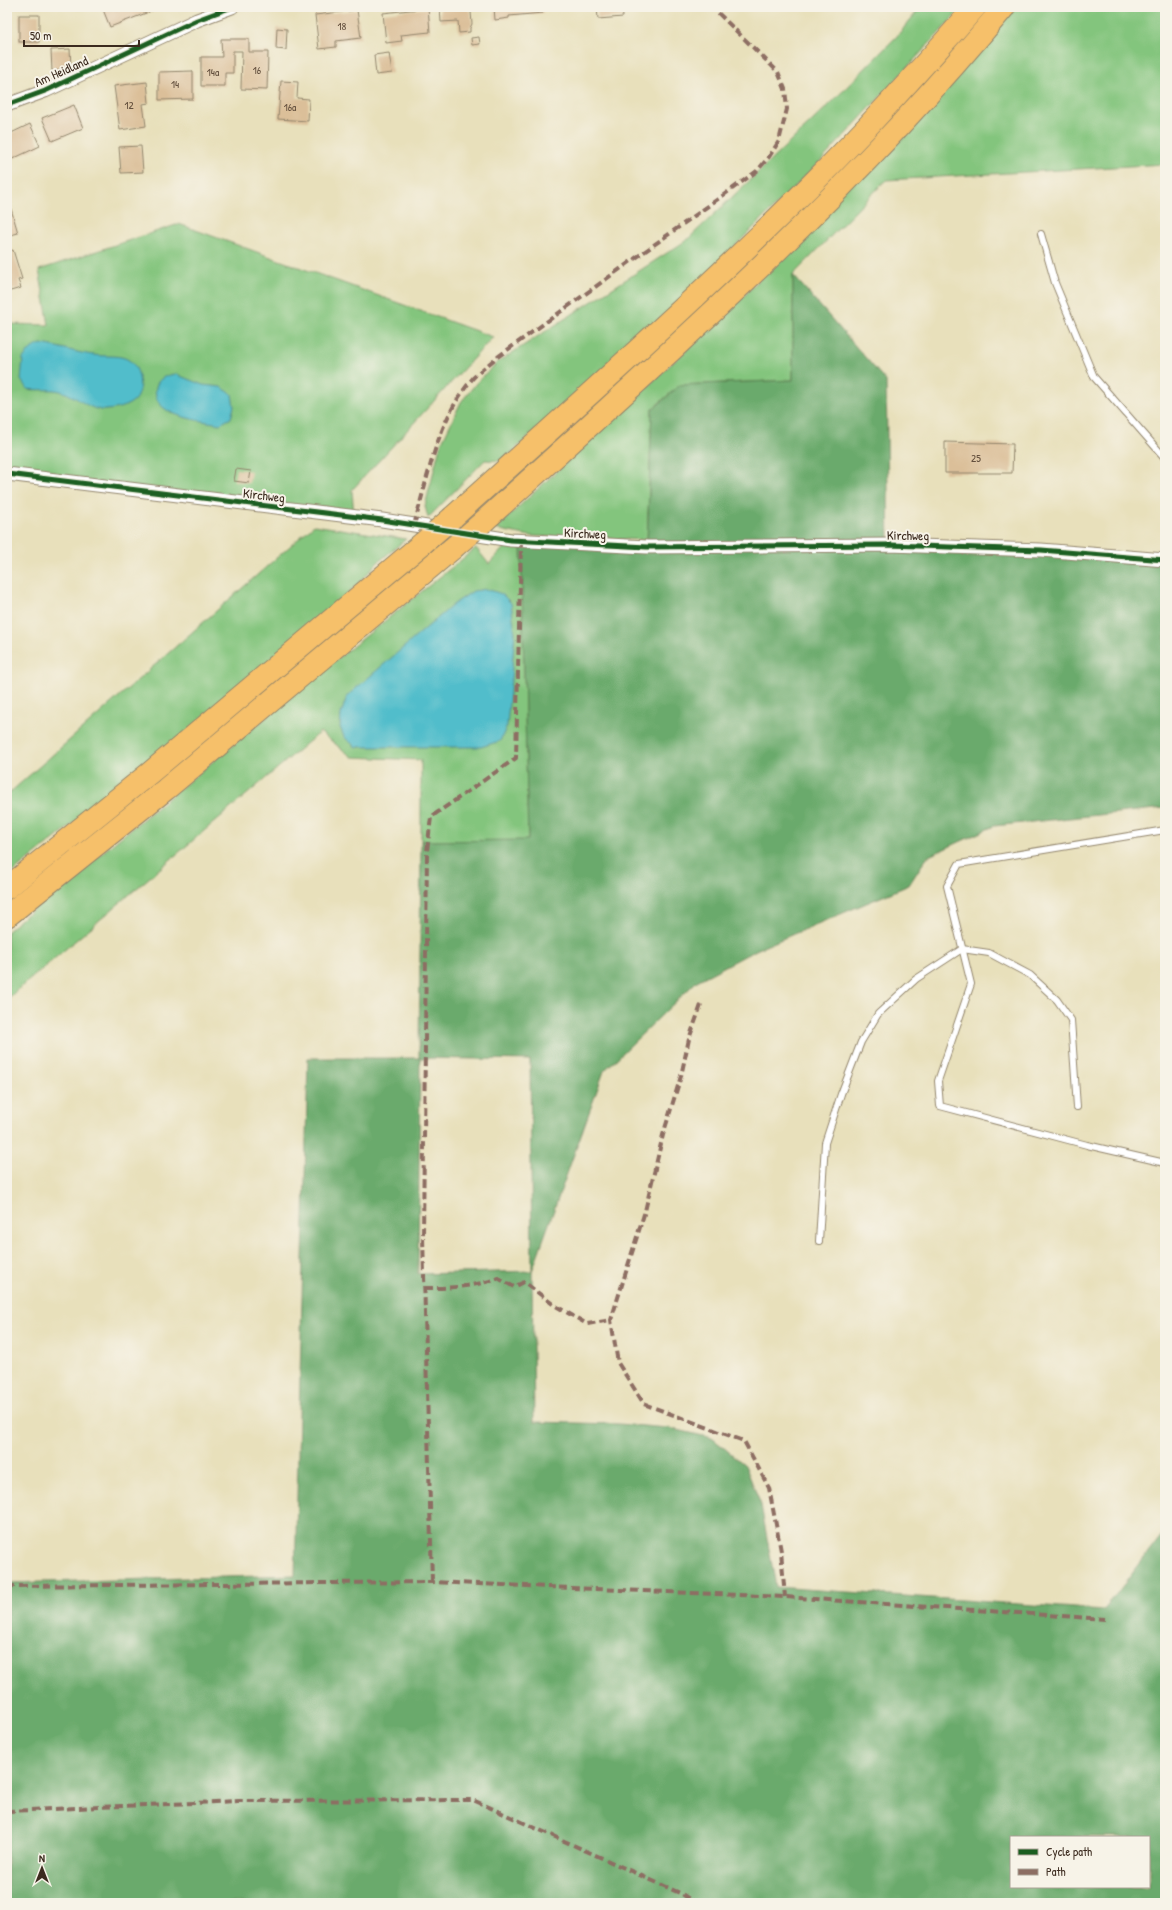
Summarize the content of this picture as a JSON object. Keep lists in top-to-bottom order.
{
  "streets": {
    "street": ["Am Heidland", "Kirchweg"]
  },
  "house_numbers": [
    "18",
    "16",
    "14a",
    "14",
    "12",
    "16a",
    "25"
  ],
  "legend": ["Cycle path", "Path"],
  "scale_bar": "50 m",
  "north": "top"
}
